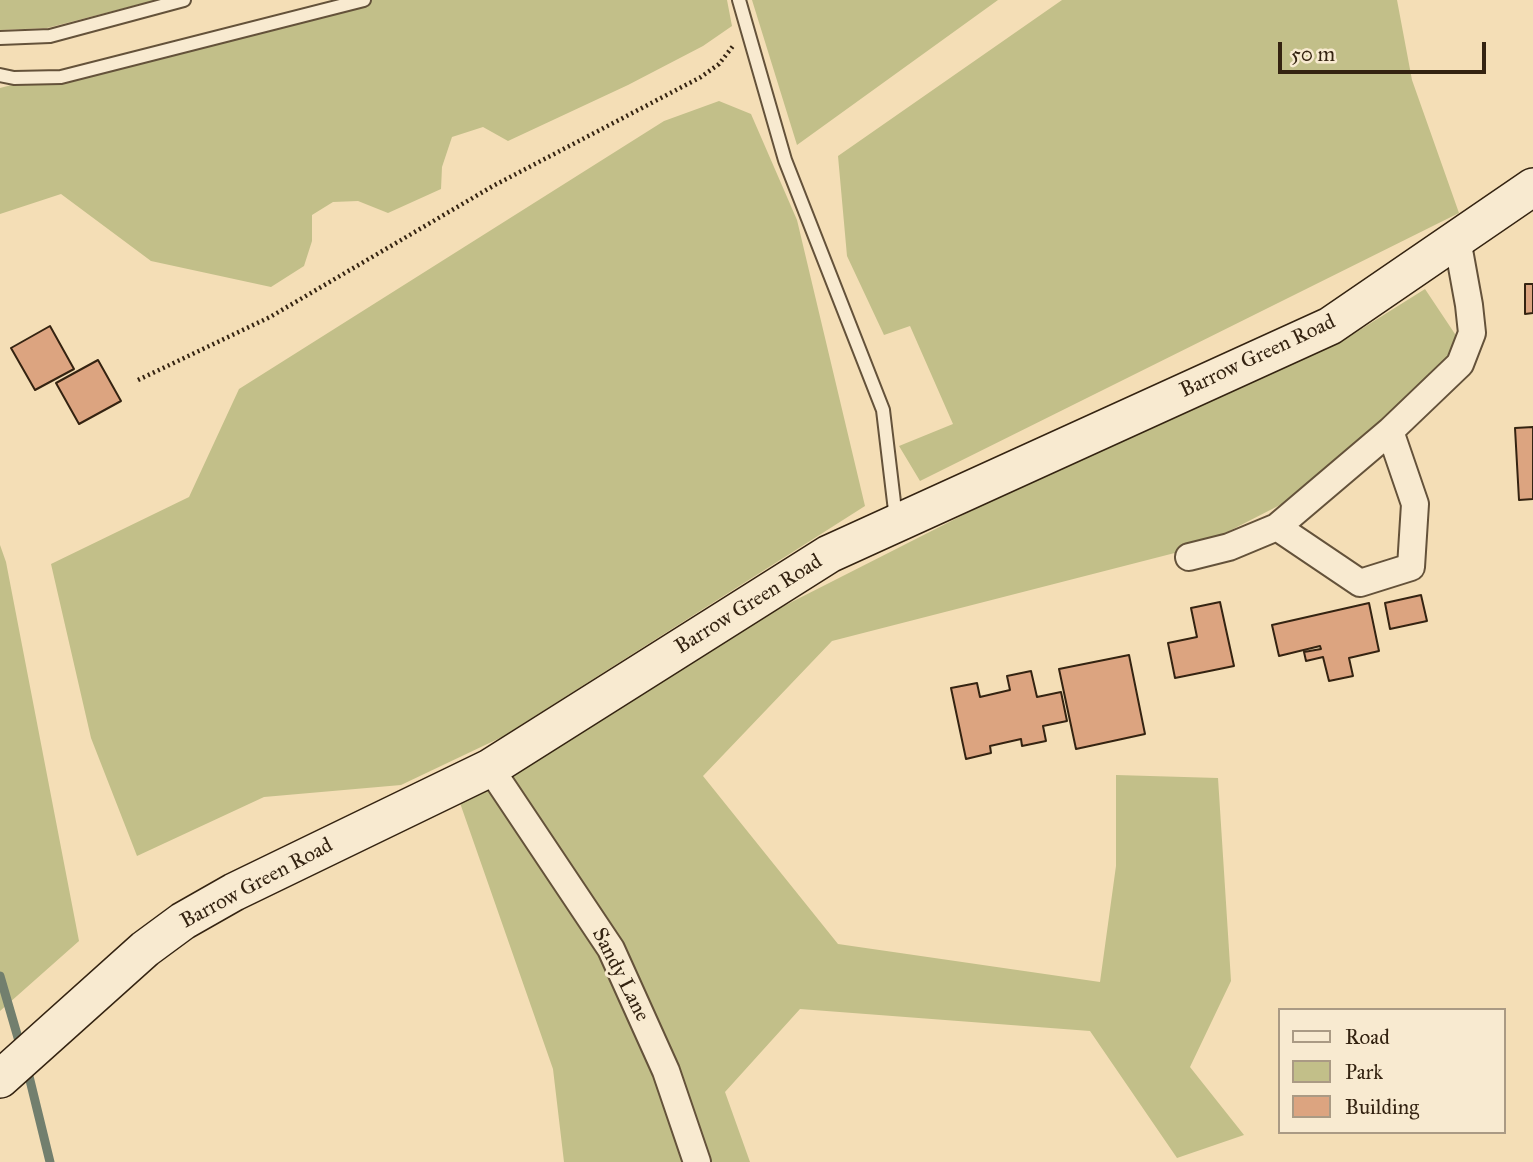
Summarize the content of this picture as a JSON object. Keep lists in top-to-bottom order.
{
  "streets": {
    "street": ["Barrow Green Road", "Sandy Lane"]
  },
  "crossings": [
    ["Barrow Green Road", "Sandy Lane"]
  ],
  "legend": ["Road", "Park", "Building"],
  "scale_bar": "50 m"
}
